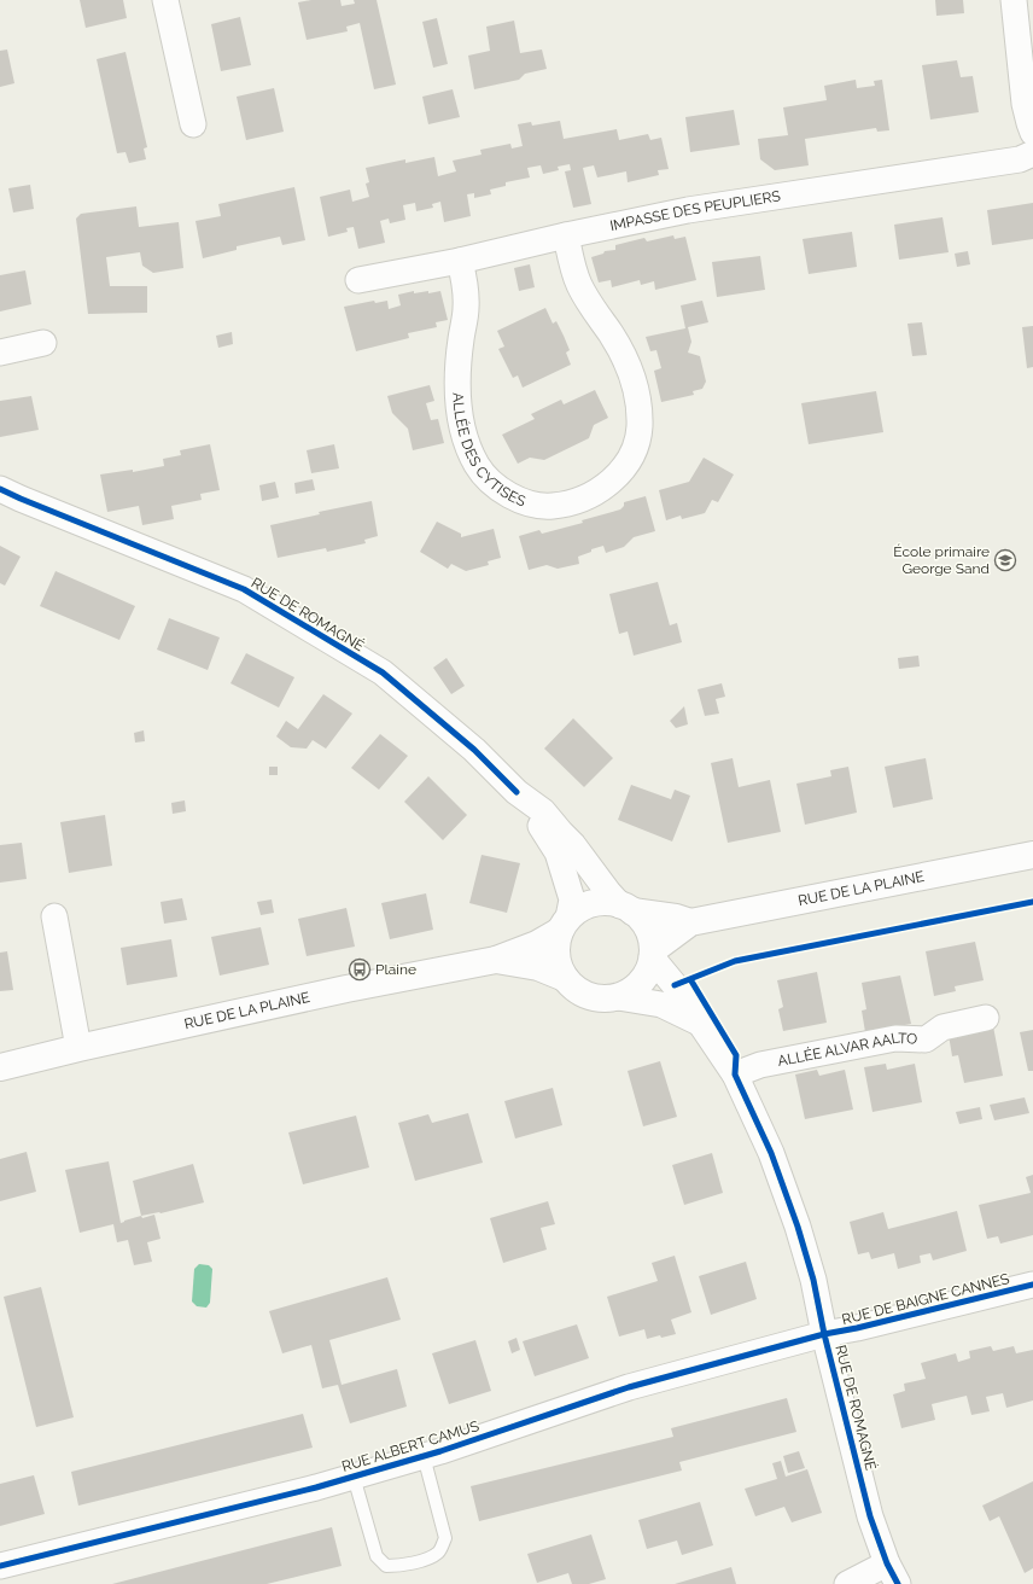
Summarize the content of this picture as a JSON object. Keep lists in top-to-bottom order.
{
  "streets": {
    "street": [
      "IMPASSE DES PEUPLIERS",
      "ALLÉE DES CYTISES",
      "RUE DE ROMAGNÉ",
      "RUE DE LA PLAINE",
      "ALLÉE ALVAR AALTO",
      "RUE DE BAIGNE CANNES",
      "RUE ALBERT CAMUS"
    ]
  },
  "crossings": [
    ["IMPASSE DES PEUPLIERS", "ALLÉE DES CYTISES"],
    ["RUE DE ROMAGNÉ", "RUE DE LA PLAINE"],
    ["RUE DE ROMAGNÉ", "ALLÉE ALVAR AALTO"],
    ["RUE DE ROMAGNÉ", "RUE DE BAIGNE CANNES"],
    ["RUE DE ROMAGNÉ", "RUE ALBERT CAMUS"],
    ["RUE DE BAIGNE CANNES", "RUE ALBERT CAMUS"]
  ],
  "places": {
    "school or university": ["École primaire George Sand"],
    "bus stop": ["Plaine"]
  }
}
